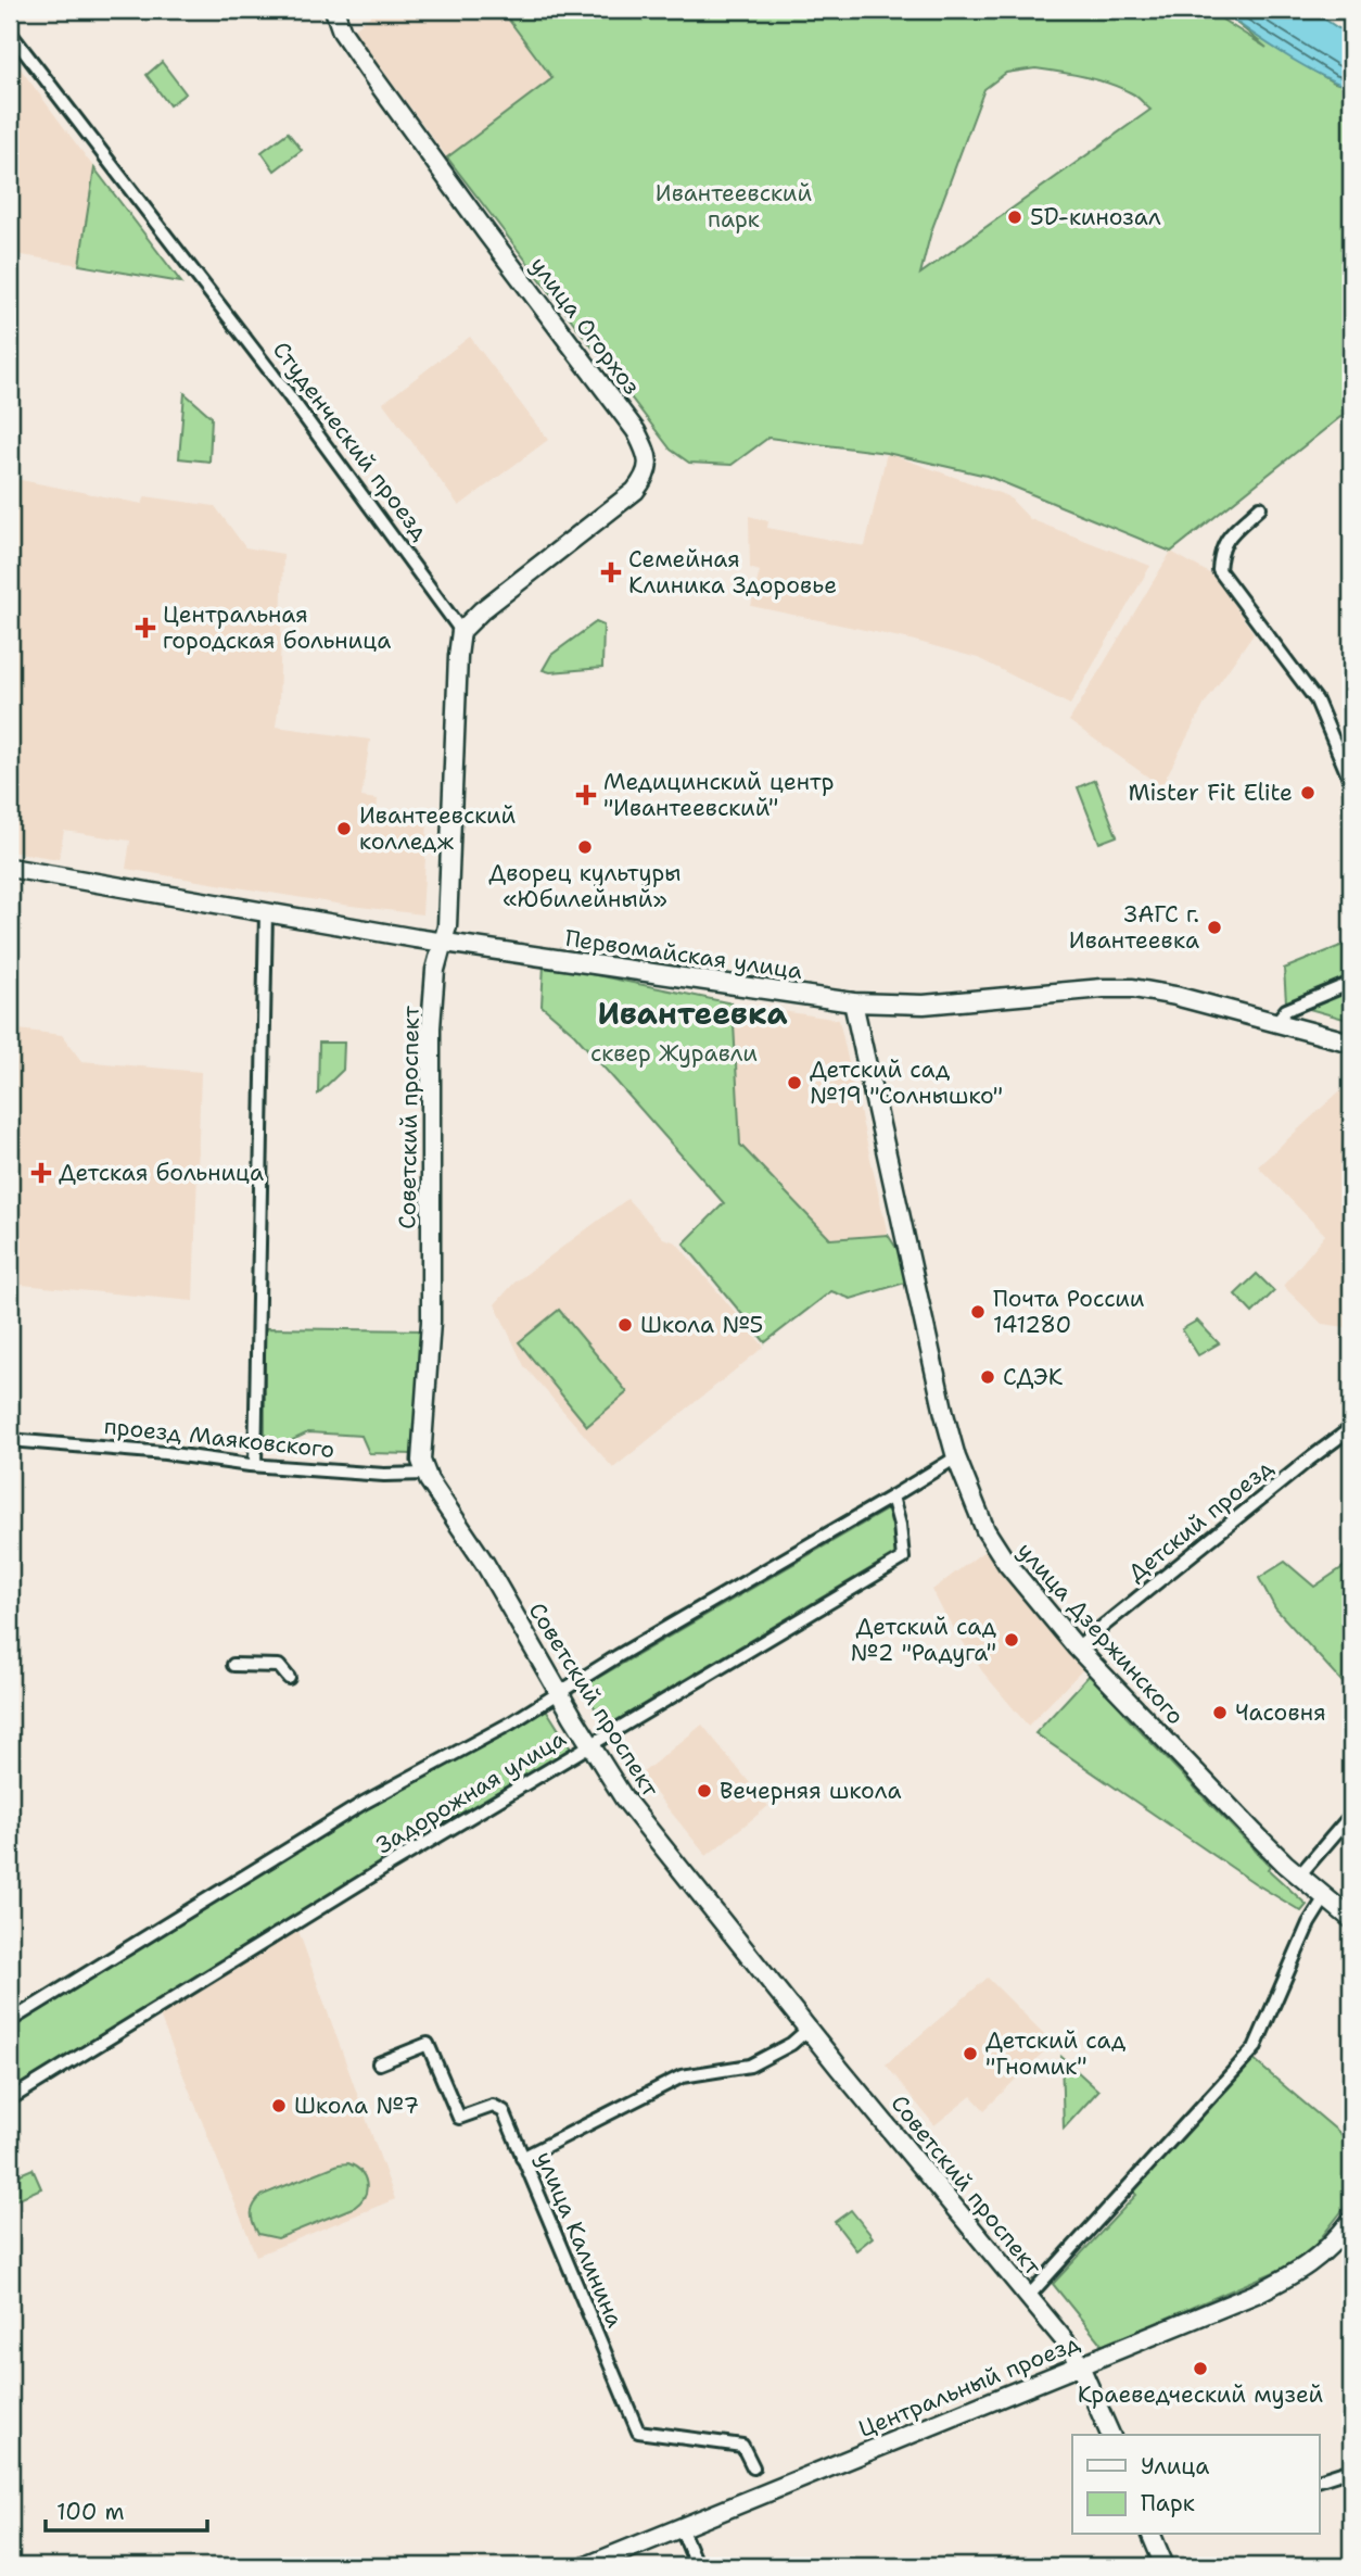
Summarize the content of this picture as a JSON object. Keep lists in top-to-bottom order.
{
  "streets": {
    "street": [
      "улица Огорхоз",
      "Студенческий проезд",
      "Первомайская улица",
      "Советский проспект",
      "проезд Маяковского",
      "Детский проезд",
      "улица Дзержинского",
      "Задорожная улица",
      "улица Калинина",
      "Центральный проезд"
    ]
  },
  "crossings": [
    ["улица Огорхоз", "Студенческий проезд"],
    ["Первомайская улица", "Советский проспект"],
    ["Первомайская улица", "улица Дзержинского"],
    ["Советский проспект", "проезд Маяковского"],
    ["Советский проспект", "Задорожная улица"],
    ["Советский проспект", "Центральный проезд"],
    ["Детский проезд", "улица Дзержинского"],
    ["улица Дзержинского", "Задорожная улица"]
  ],
  "districts": ["Ивантеевка"],
  "parks": ["Ивантеевский парк", "сквер Журавли"],
  "places": {
    "other": [
      "5D-кинозал",
      "Mister Fit Elite",
      "Ивантеевский колледж",
      "Дворец культуры «Юбилейный»",
      "ЗАГС г. Ивантеевка",
      "Детский сад №19 \"Солнышко\"",
      "Почта России 141280",
      "Школа №5",
      "СДЭК",
      "Детский сад №2 \"Радуга\"",
      "Часовня",
      "Вечерняя школа",
      "Детский сад \"Гномик\"",
      "Школа №7",
      "Краеведческий музей"
    ],
    "health": [
      "Семейная Клиника Здоровье",
      "Центральная городская больница",
      "Медицинский центр \"Ивантеевский\"",
      "Детская больница"
    ]
  },
  "legend": ["Улица", "Парк"],
  "scale_bar": "100 m"
}
